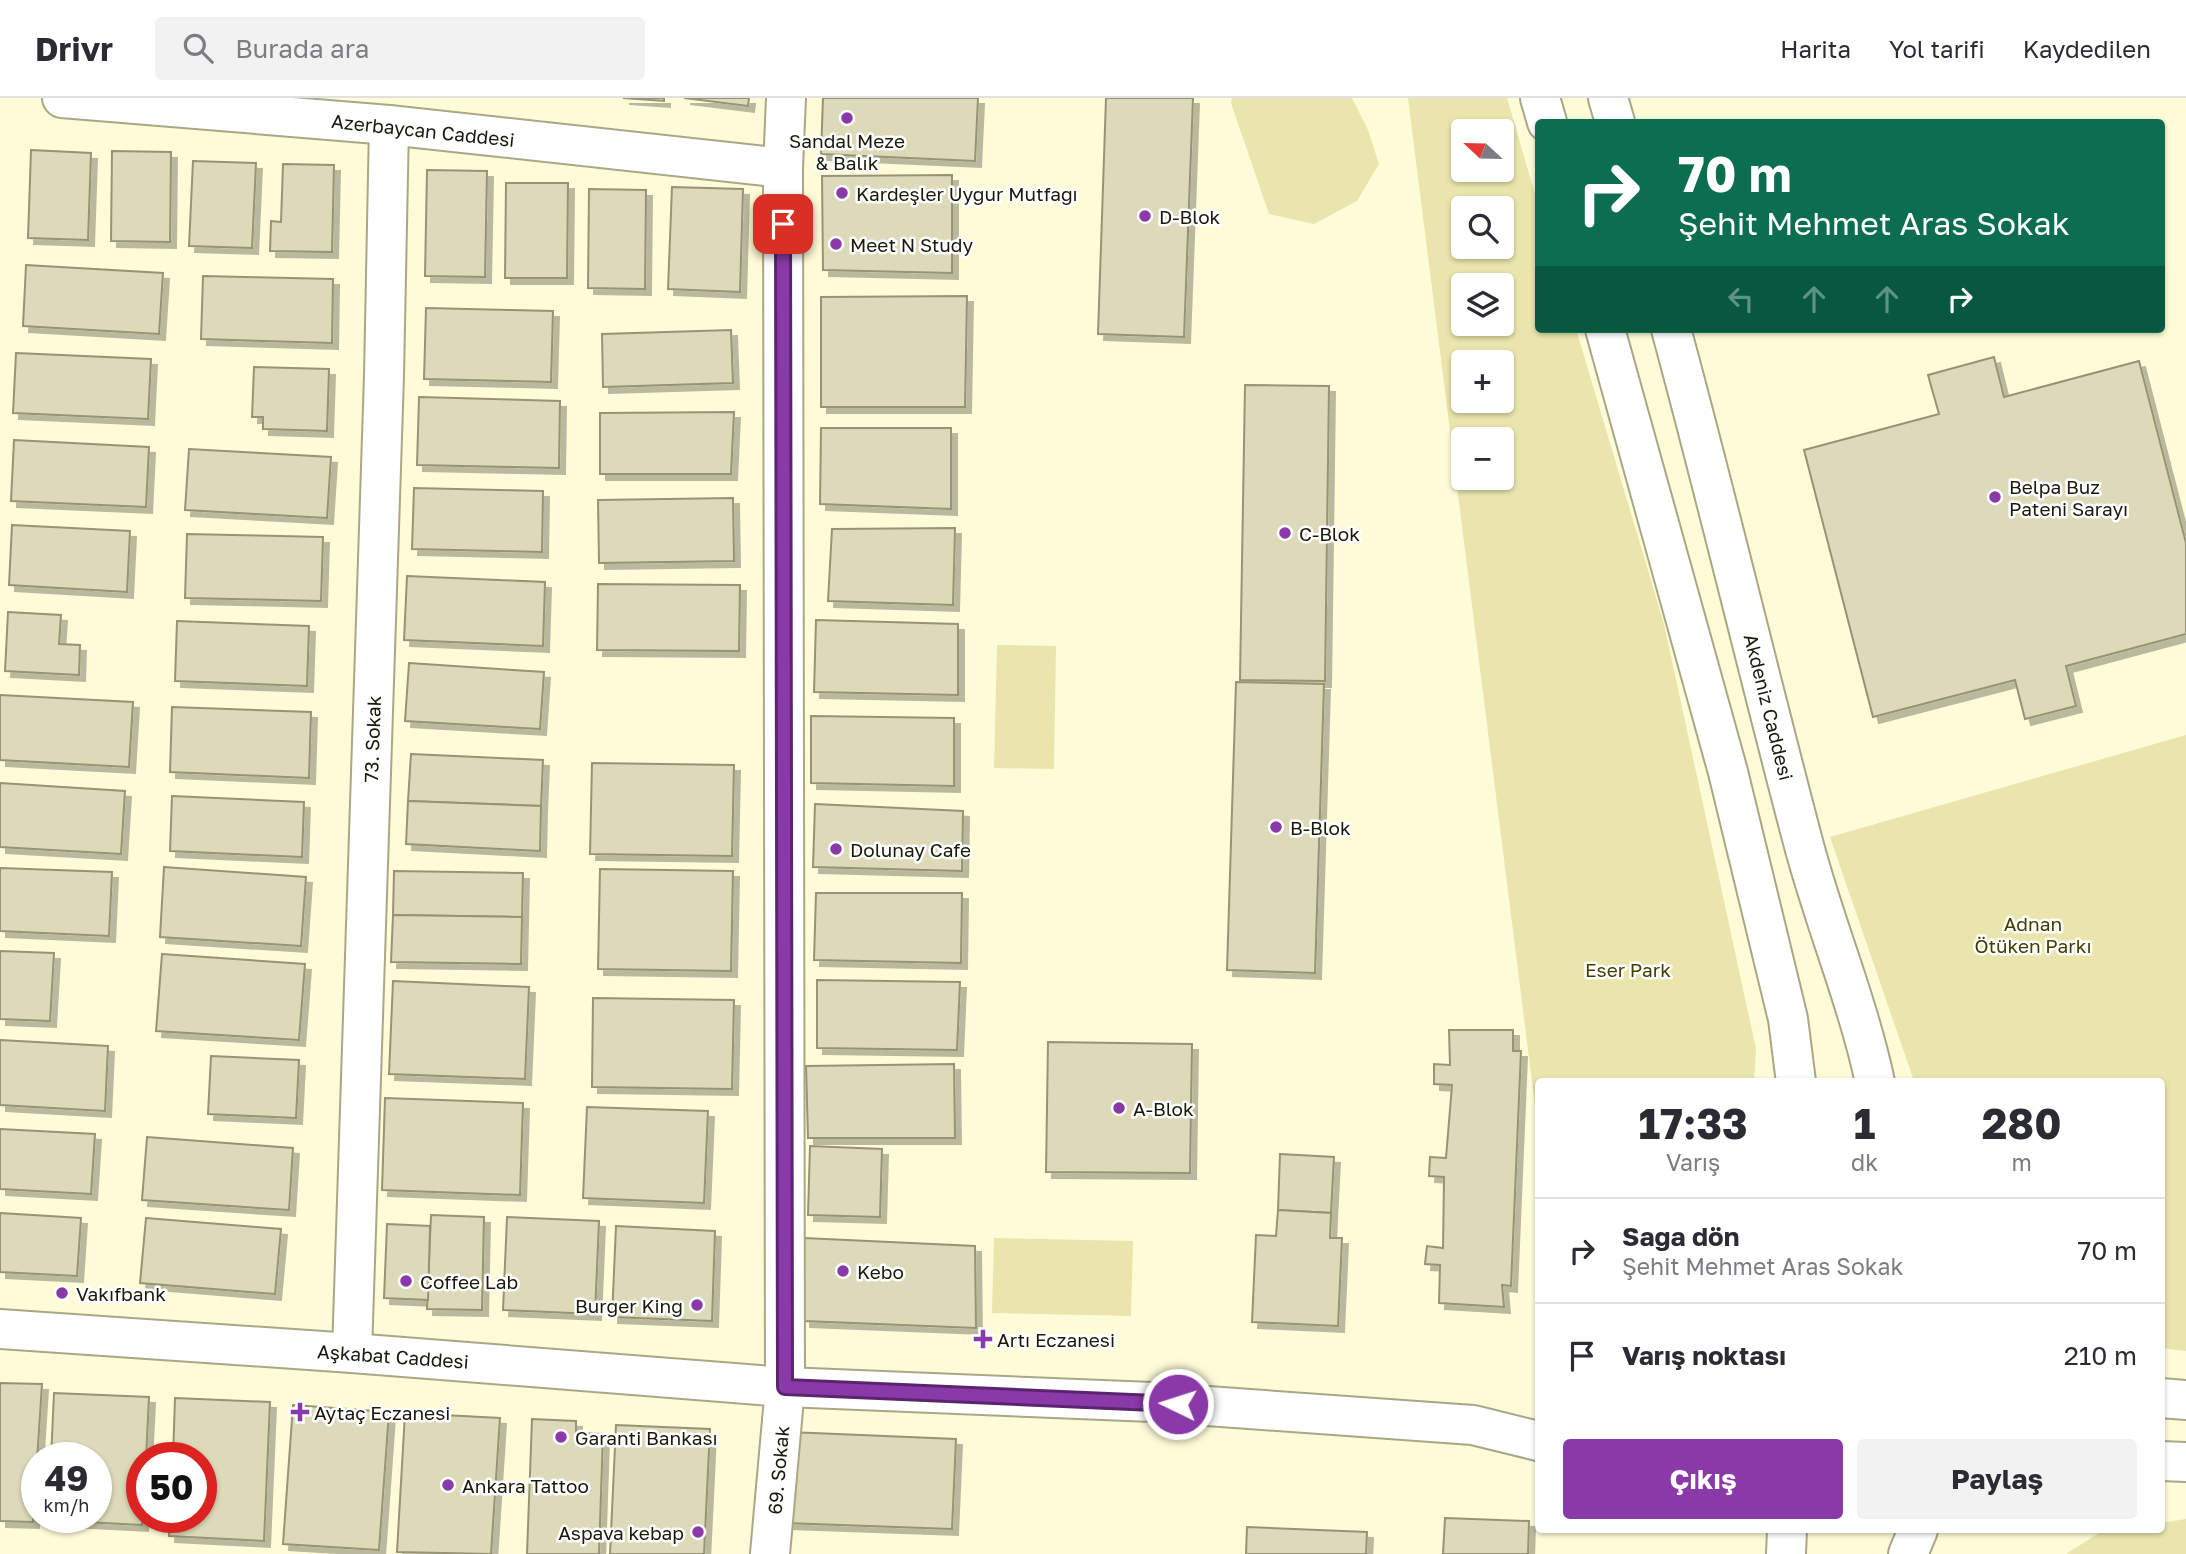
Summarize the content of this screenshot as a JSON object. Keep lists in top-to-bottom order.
{
  "streets": {
    "street": [
      "Azerbaycan Caddesi",
      "Akdeniz Caddesi",
      "73. Sokak",
      "Aşkabat Caddesi",
      "69. Sokak"
    ]
  },
  "crossings": [
    ["Azerbaycan Caddesi", "73. Sokak"],
    ["Azerbaycan Caddesi", "69. Sokak"],
    ["73. Sokak", "Aşkabat Caddesi"],
    ["Aşkabat Caddesi", "69. Sokak"]
  ],
  "parks": ["Adnan Ötüken Parkı", "Eser Park"],
  "places": {
    "other": [
      "Sandal Meze & Balık",
      "Kardeşler Uygur Mutfağı",
      "D-Blok",
      "Meet N Study",
      "Belpa Buz Pateni Sarayı",
      "C-Blok",
      "B-Blok",
      "Dolunay Cafe",
      "A-Blok",
      "Kebo",
      "Coffee Lab",
      "Vakıfbank",
      "Burger King",
      "Garanti Bankası",
      "Ankara Tattoo",
      "Aspava kebap"
    ],
    "health": ["Artı Eczanesi", "Aytaç Eczanesi"]
  },
  "north": "left",
  "page": {
    "header": "Drivr",
    "search": "Burada ara",
    "nav": ["Harita", "Yol tarifi", "Kaydedilen"],
    "map_buttons": ["+", "−"],
    "turn": ["70 m", "Şehit Mehmet Aras Sokak"],
    "eta": [
      "17:33",
      "Varış",
      "1",
      "dk",
      "280",
      "m"
    ],
    "list": [
      {
        "name": "Sağa dön",
        "note": "Şehit Mehmet Aras Sokak",
        "value": "70 m"
      },
      {
        "name": "Varış noktası",
        "value": "210 m"
      }
    ],
    "buttons": ["Çıkış", "Paylaş"],
    "speed": "49 km/h",
    "limit": "50"
  }
}
